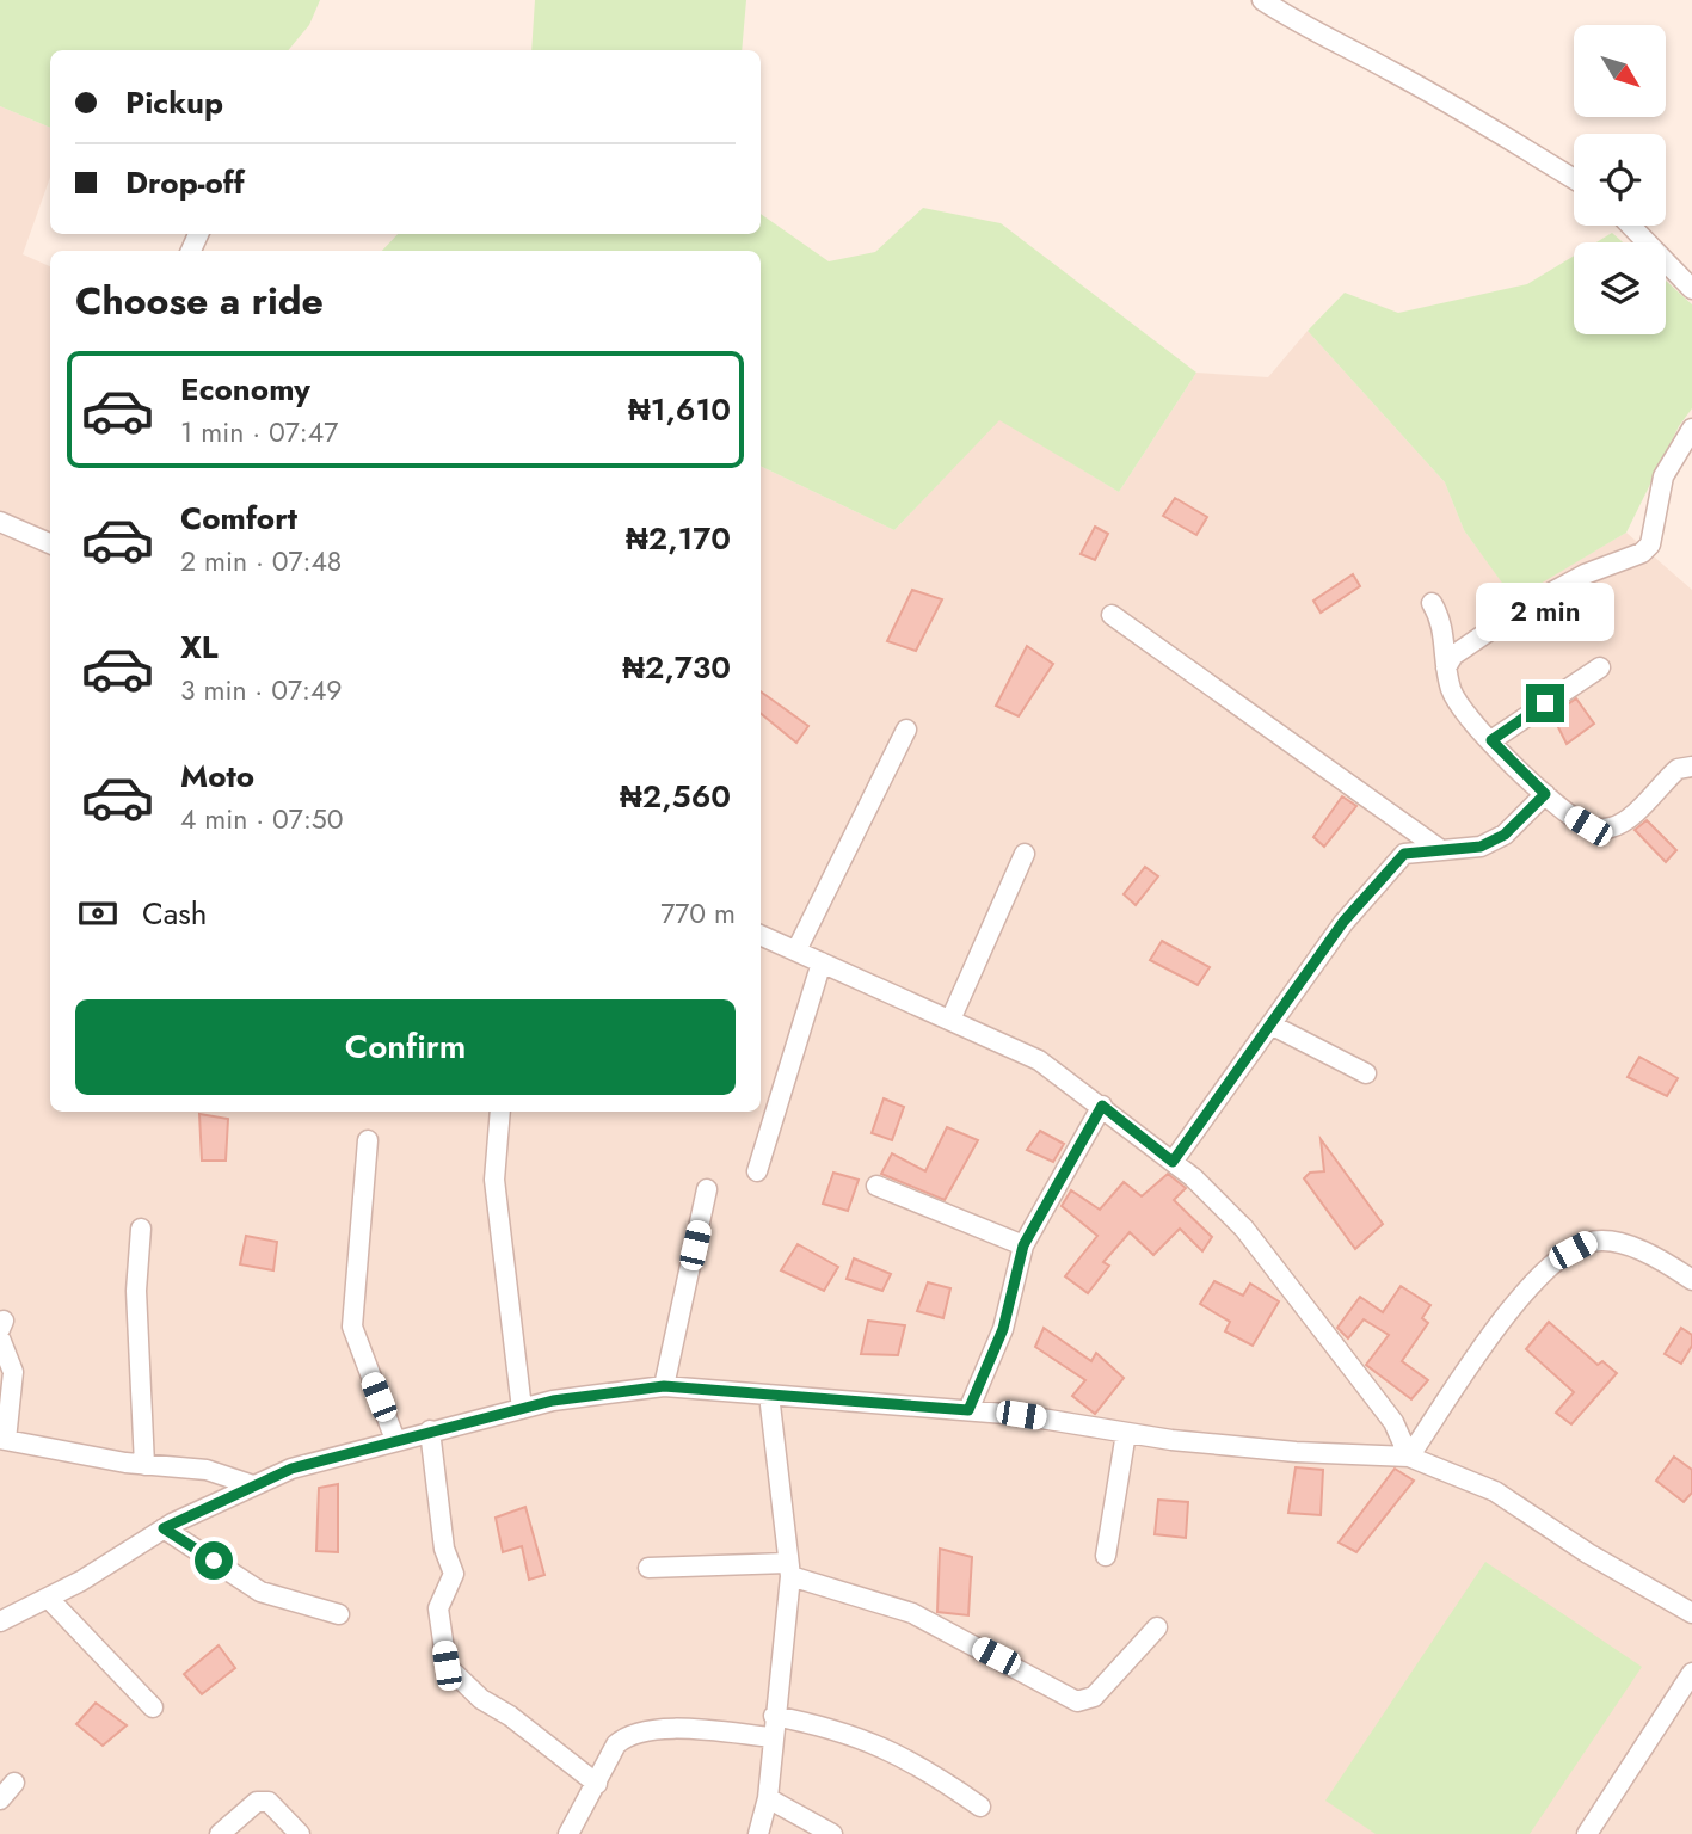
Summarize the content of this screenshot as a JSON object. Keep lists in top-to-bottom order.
{
  "north": "bottom right",
  "page": {
    "banner": ["Pickup", "Drop-off"],
    "heading": "Choose a ride",
    "list": [
      {
        "name": "Economy",
        "note": "1 min · 07:47",
        "value": "₦1,610"
      },
      {
        "name": "Comfort",
        "note": "2 min · 07:48",
        "value": "₦2,170"
      },
      {
        "name": "XL",
        "note": "3 min · 07:49",
        "value": "₦2,730"
      },
      {
        "name": "Moto",
        "note": "4 min · 07:50",
        "value": "₦2,560"
      }
    ],
    "bubble": "2 min",
    "pay": ["Cash", "770 m"],
    "buttons": "Confirm"
  }
}
